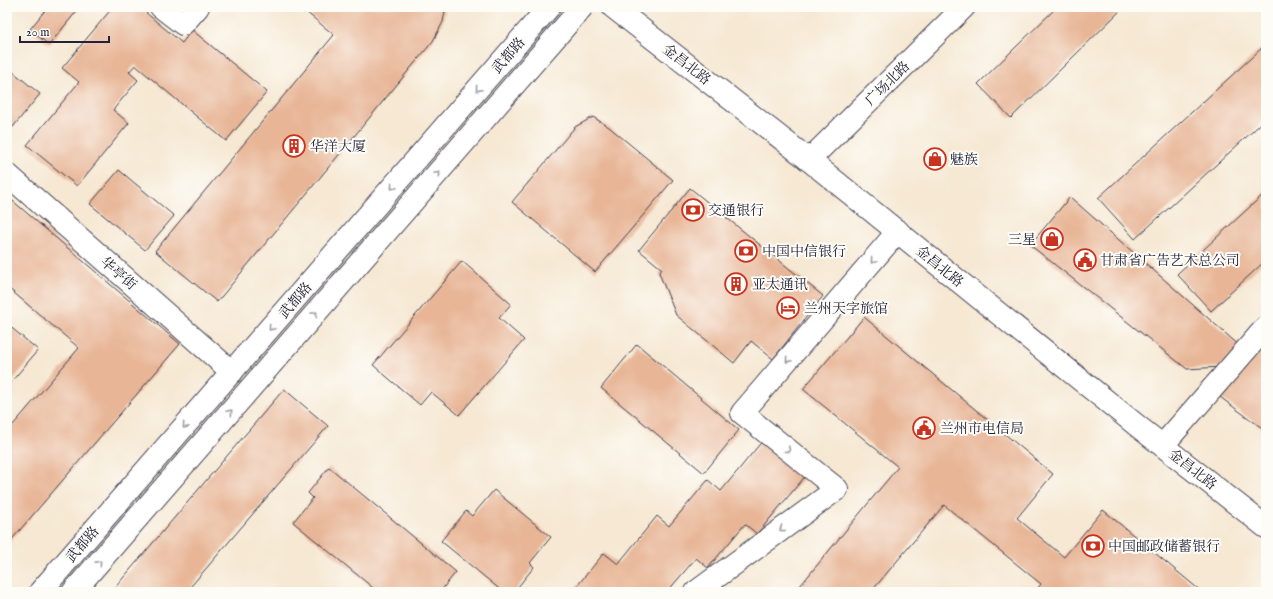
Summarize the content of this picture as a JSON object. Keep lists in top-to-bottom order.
{
  "streets": {
    "main road": [
      "武都路",
      "金昌北路",
      "广场北路",
      "华亭街"
    ]
  },
  "crossings": [
    ["武都路", "华亭街"],
    ["金昌北路", "广场北路"]
  ],
  "places": {
    "building": ["华洋大厦", "亚太通讯"],
    "shop": ["魅族", "三星"],
    "bank": ["交通银行", "中国中信银行", "中国邮政储蓄银行"],
    "public building": ["甘肃省广告艺术总公司", "兰州市电信局"],
    "hotel": ["兰州天字旅馆"]
  },
  "scale_bar": "20 m"
}
